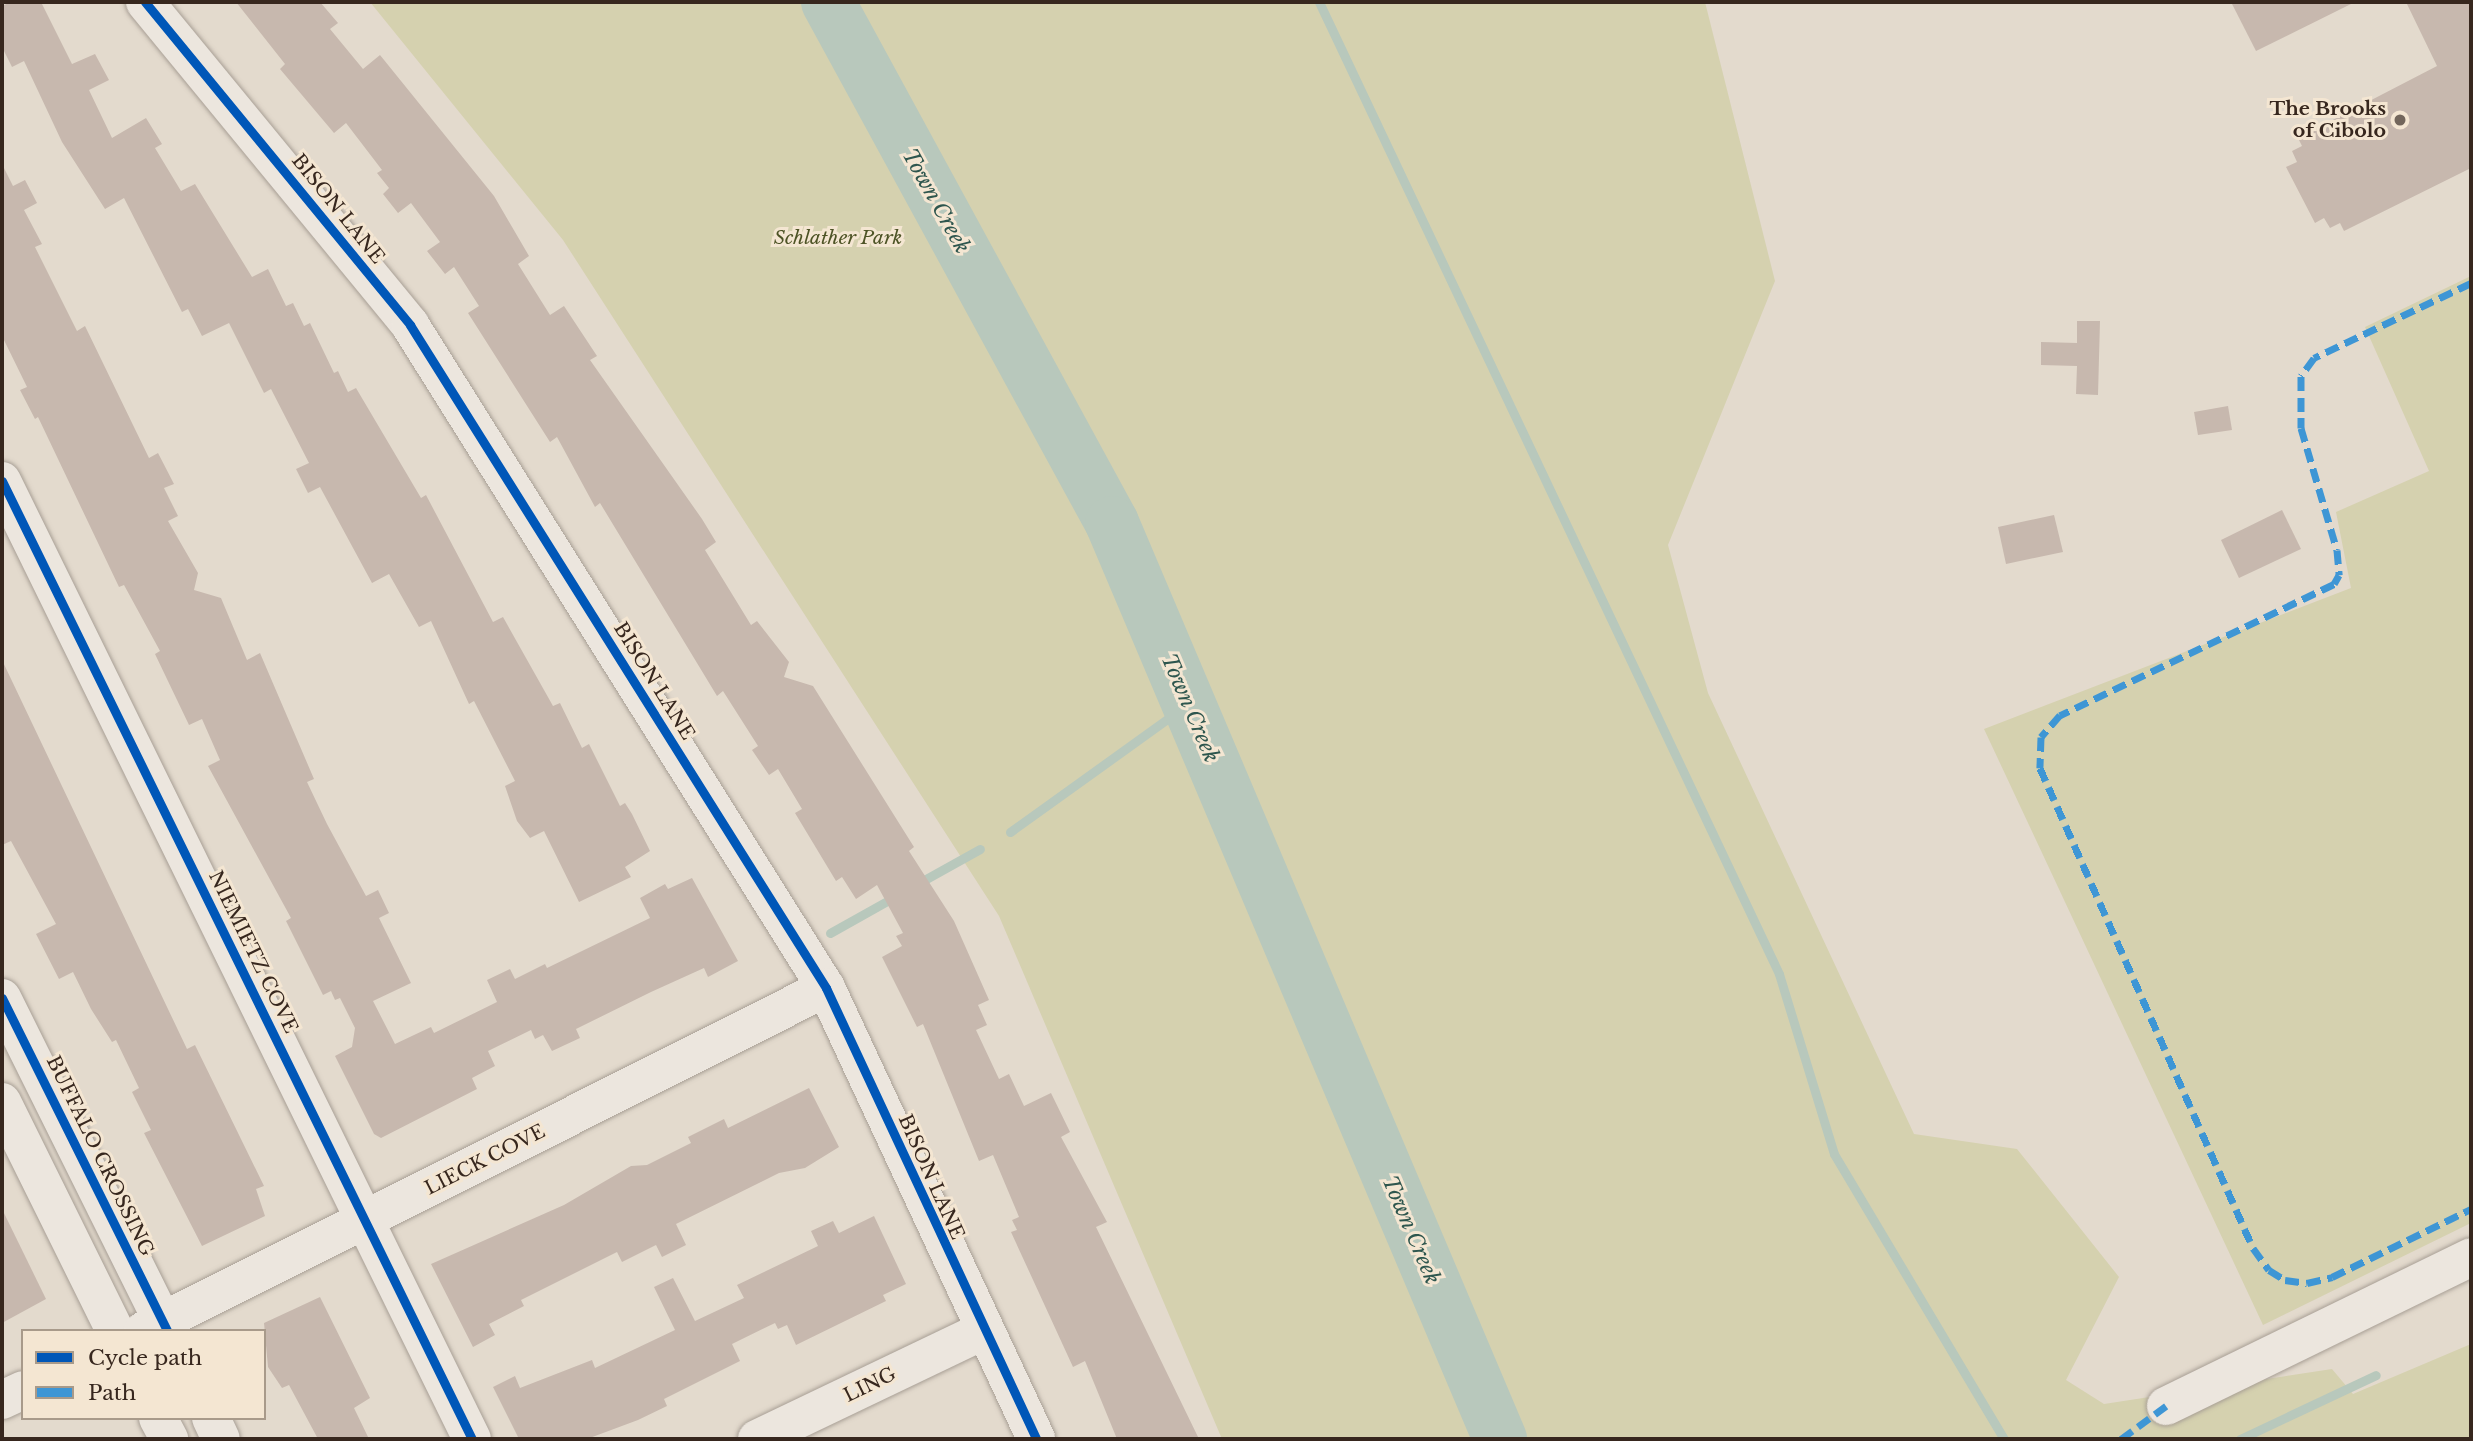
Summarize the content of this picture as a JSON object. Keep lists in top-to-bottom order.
{
  "streets": {
    "street": [
      "BISON LANE",
      "NIEMIETZ COVE",
      "BUFFALO CROSSING",
      "LIECK COVE",
      "LING"
    ]
  },
  "crossings": [
    ["BISON LANE", "LIECK COVE"],
    ["BISON LANE", "LING"],
    ["NIEMIETZ COVE", "LIECK COVE"],
    ["BUFFALO CROSSING", "LIECK COVE"]
  ],
  "water": ["Town Creek"],
  "parks": ["Schlather Park"],
  "places": ["The Brooks of Cibolo"],
  "legend": ["Cycle path", "Path"]
}
